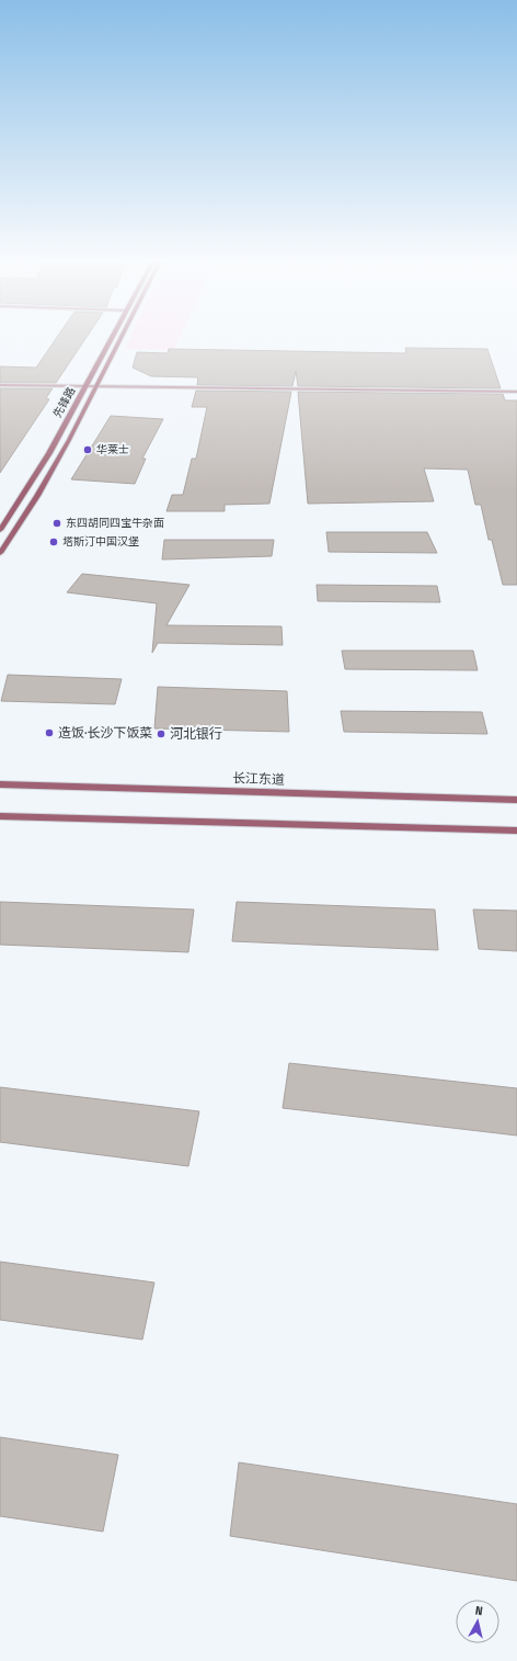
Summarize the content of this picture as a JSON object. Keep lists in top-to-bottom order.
{
  "streets": {
    "street": ["先锋路", "长江东道"]
  },
  "places": [
    "华莱士",
    "东四胡同四宝牛杂面",
    "塔斯汀中国汉堡",
    "造饭·长沙下饭菜",
    "河北银行"
  ],
  "north": "top"
}
